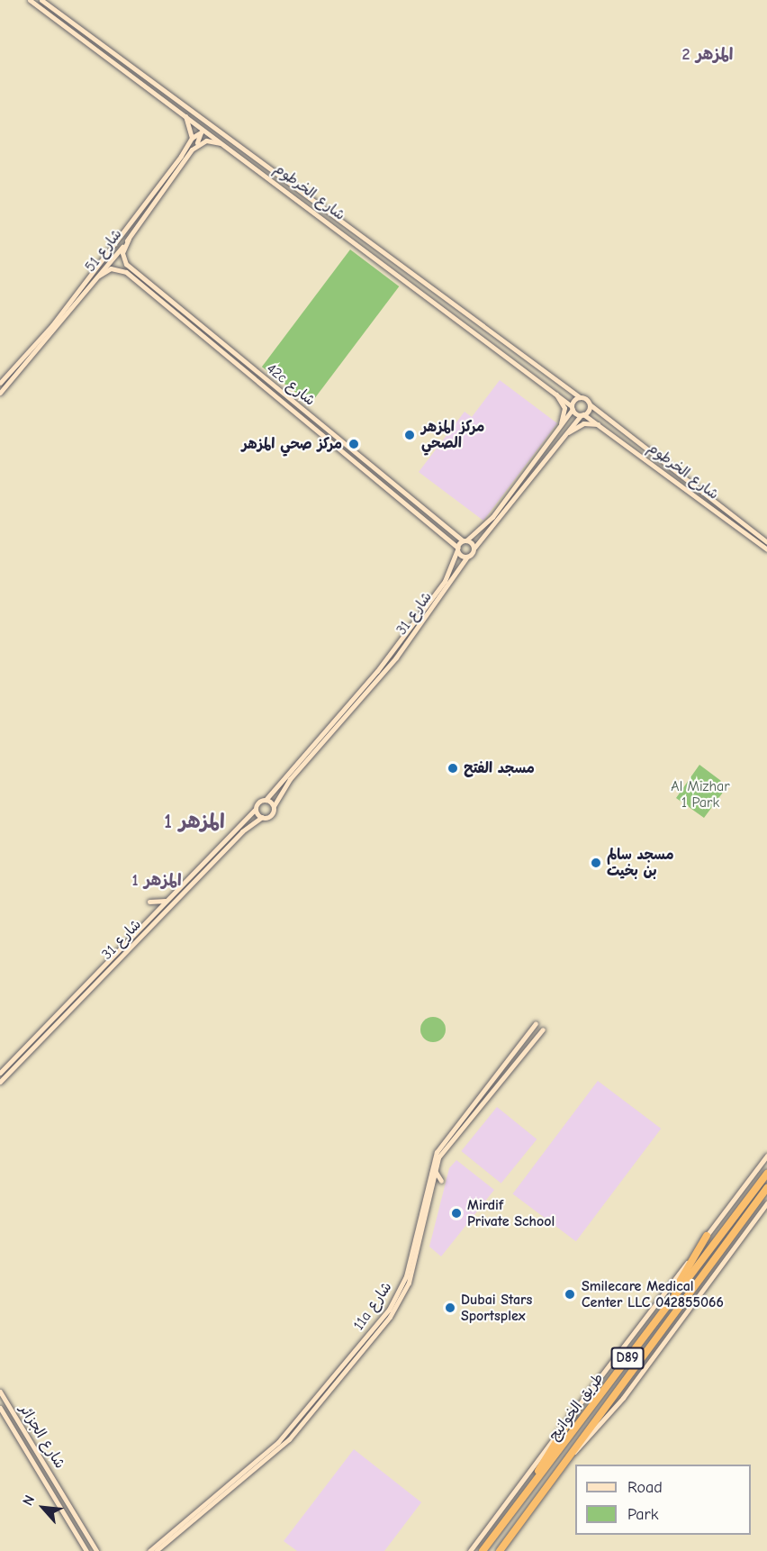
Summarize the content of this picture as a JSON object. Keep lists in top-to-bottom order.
{
  "streets": {
    "highway": ["D89", "طريق الخوانيج"],
    "street": [
      "شارع الخرطوم",
      "شارع 51",
      "42c شارع",
      "شارع 31",
      "11a شارع",
      "شارع الجزائر"
    ]
  },
  "crossings": [
    ["شارع 51", "42c شارع"],
    ["42c شارع", "شارع 31"]
  ],
  "districts": ["المزهر 2", "المزهر 1", "المزهر 1"],
  "parks": ["Al Mizhar 1 Park"],
  "places": [
    "مركز المزهر الصحي",
    "مركز صحي المزهر",
    "مسجد الفتح",
    "مسجد سالم بن بخيت",
    "Mirdif Private School",
    "Smilecare Medical Center LLC 042855066",
    "Dubai Stars Sportsplex"
  ],
  "legend": ["Road", "Park"],
  "north": "top left"
}
